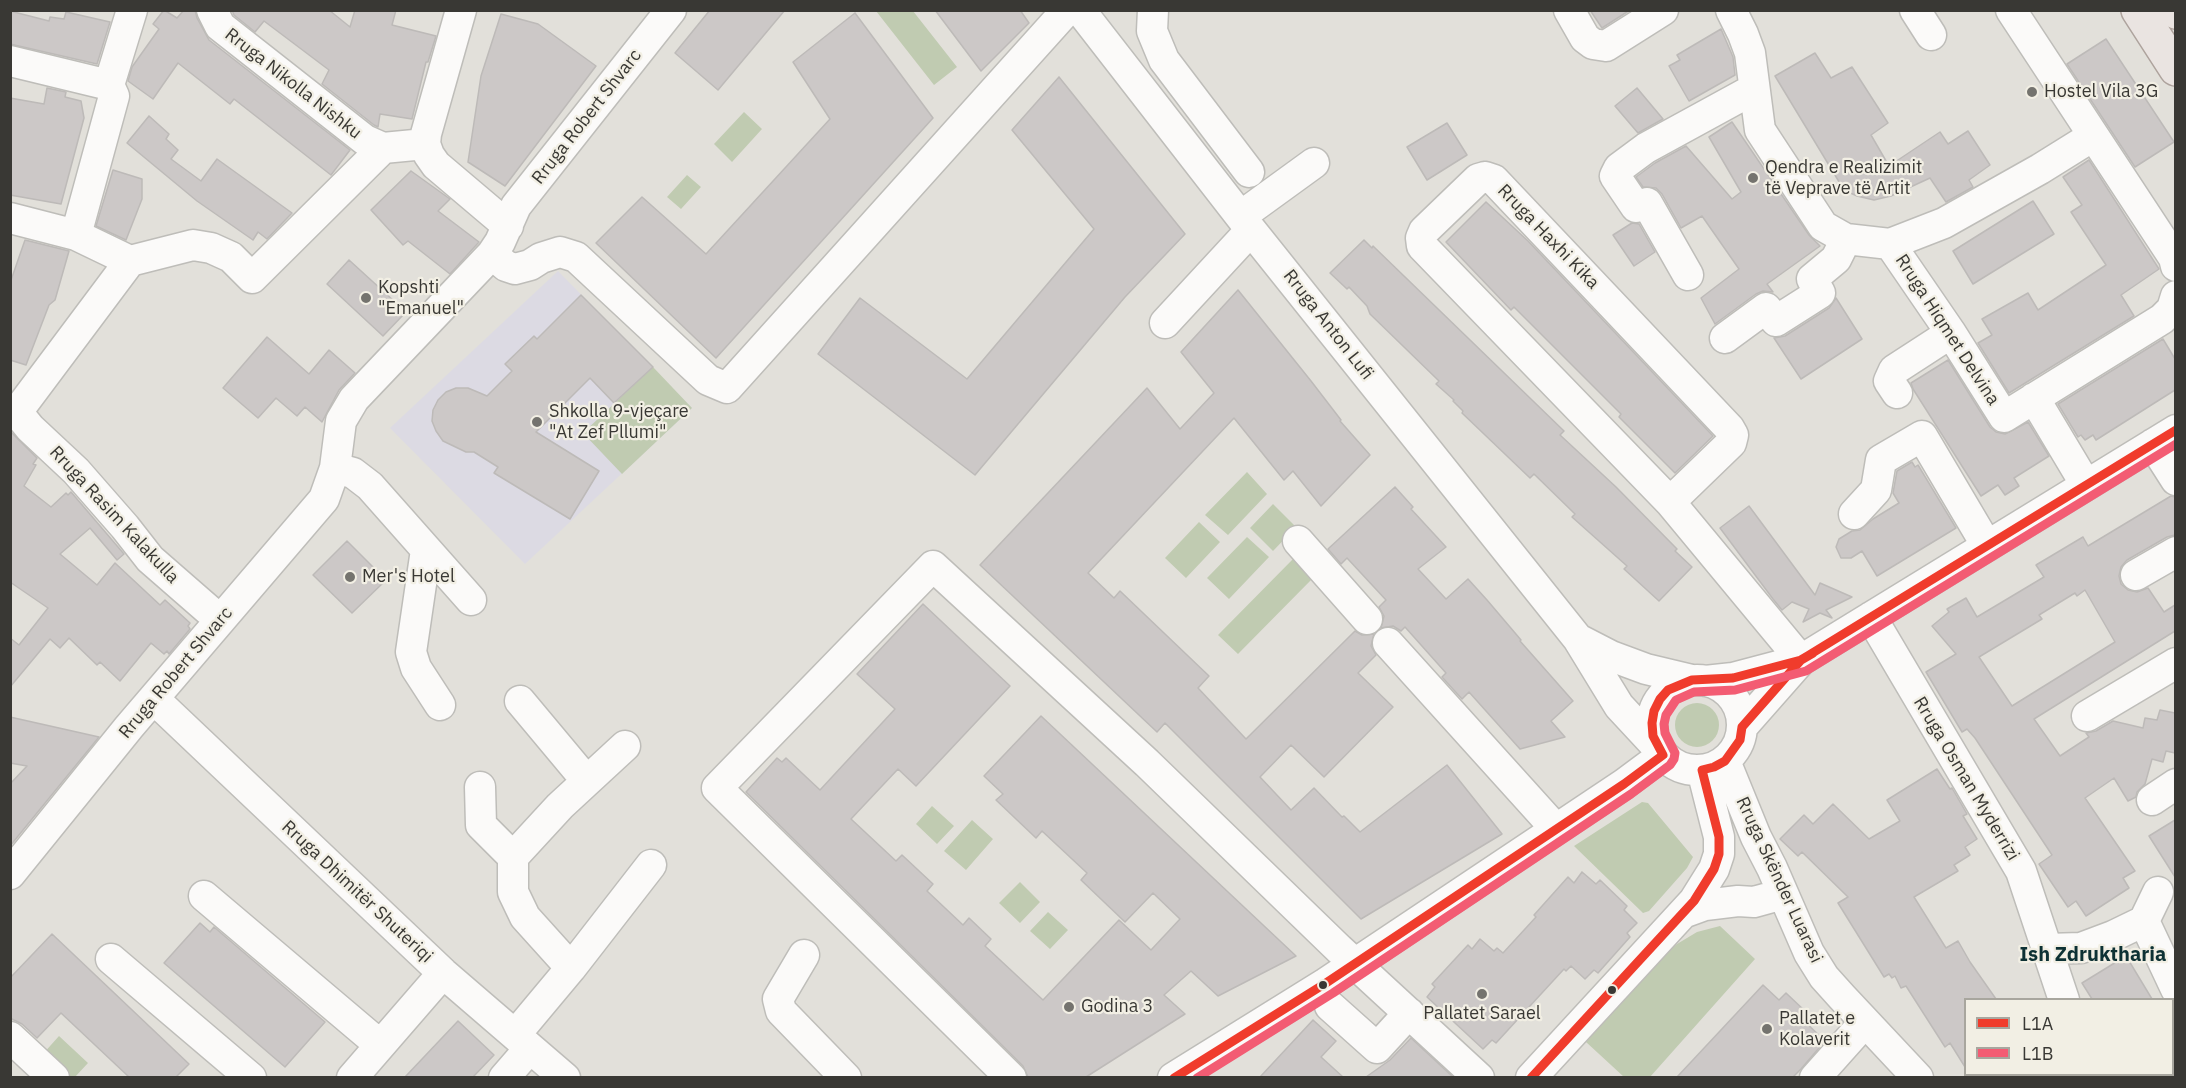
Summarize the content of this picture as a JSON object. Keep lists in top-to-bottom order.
{
  "streets": {
    "street": [
      "Rruga Nikolla Nishku",
      "Rruga Robert Shvarc",
      "Rruga Haxhi Kika",
      "Rruga Anton Lufi",
      "Rruga Hiqmet Delvina",
      "Rruga Rasim Kalakulla",
      "Rruga Osman Myderrizi",
      "Rruga Skënder Luarasi",
      "Rruga Dhimitër Shuteriqi"
    ]
  },
  "crossings": [
    ["Rruga Robert Shvarc", "Rruga Rasim Kalakulla"],
    ["Rruga Robert Shvarc", "Rruga Dhimitër Shuteriqi"],
    ["Rruga Anton Lufi", "Rruga Skënder Luarasi"]
  ],
  "districts": ["Ish Zdruktharia"],
  "places": [
    "Hostel Vila 3G",
    "Qendra e Realizimit të Veprave të Artit",
    "Kopshti \"Emanuel\"",
    "Shkolla 9-vjeçare \"At Zef Pllumi\"",
    "Mer's Hotel",
    "Pallatet Sarael",
    "Godina 3",
    "Pallatet e Kolaverit"
  ],
  "lines": ["transit line L1A", "transit line L1B"],
  "legend": ["L1A", "L1B"]
}
